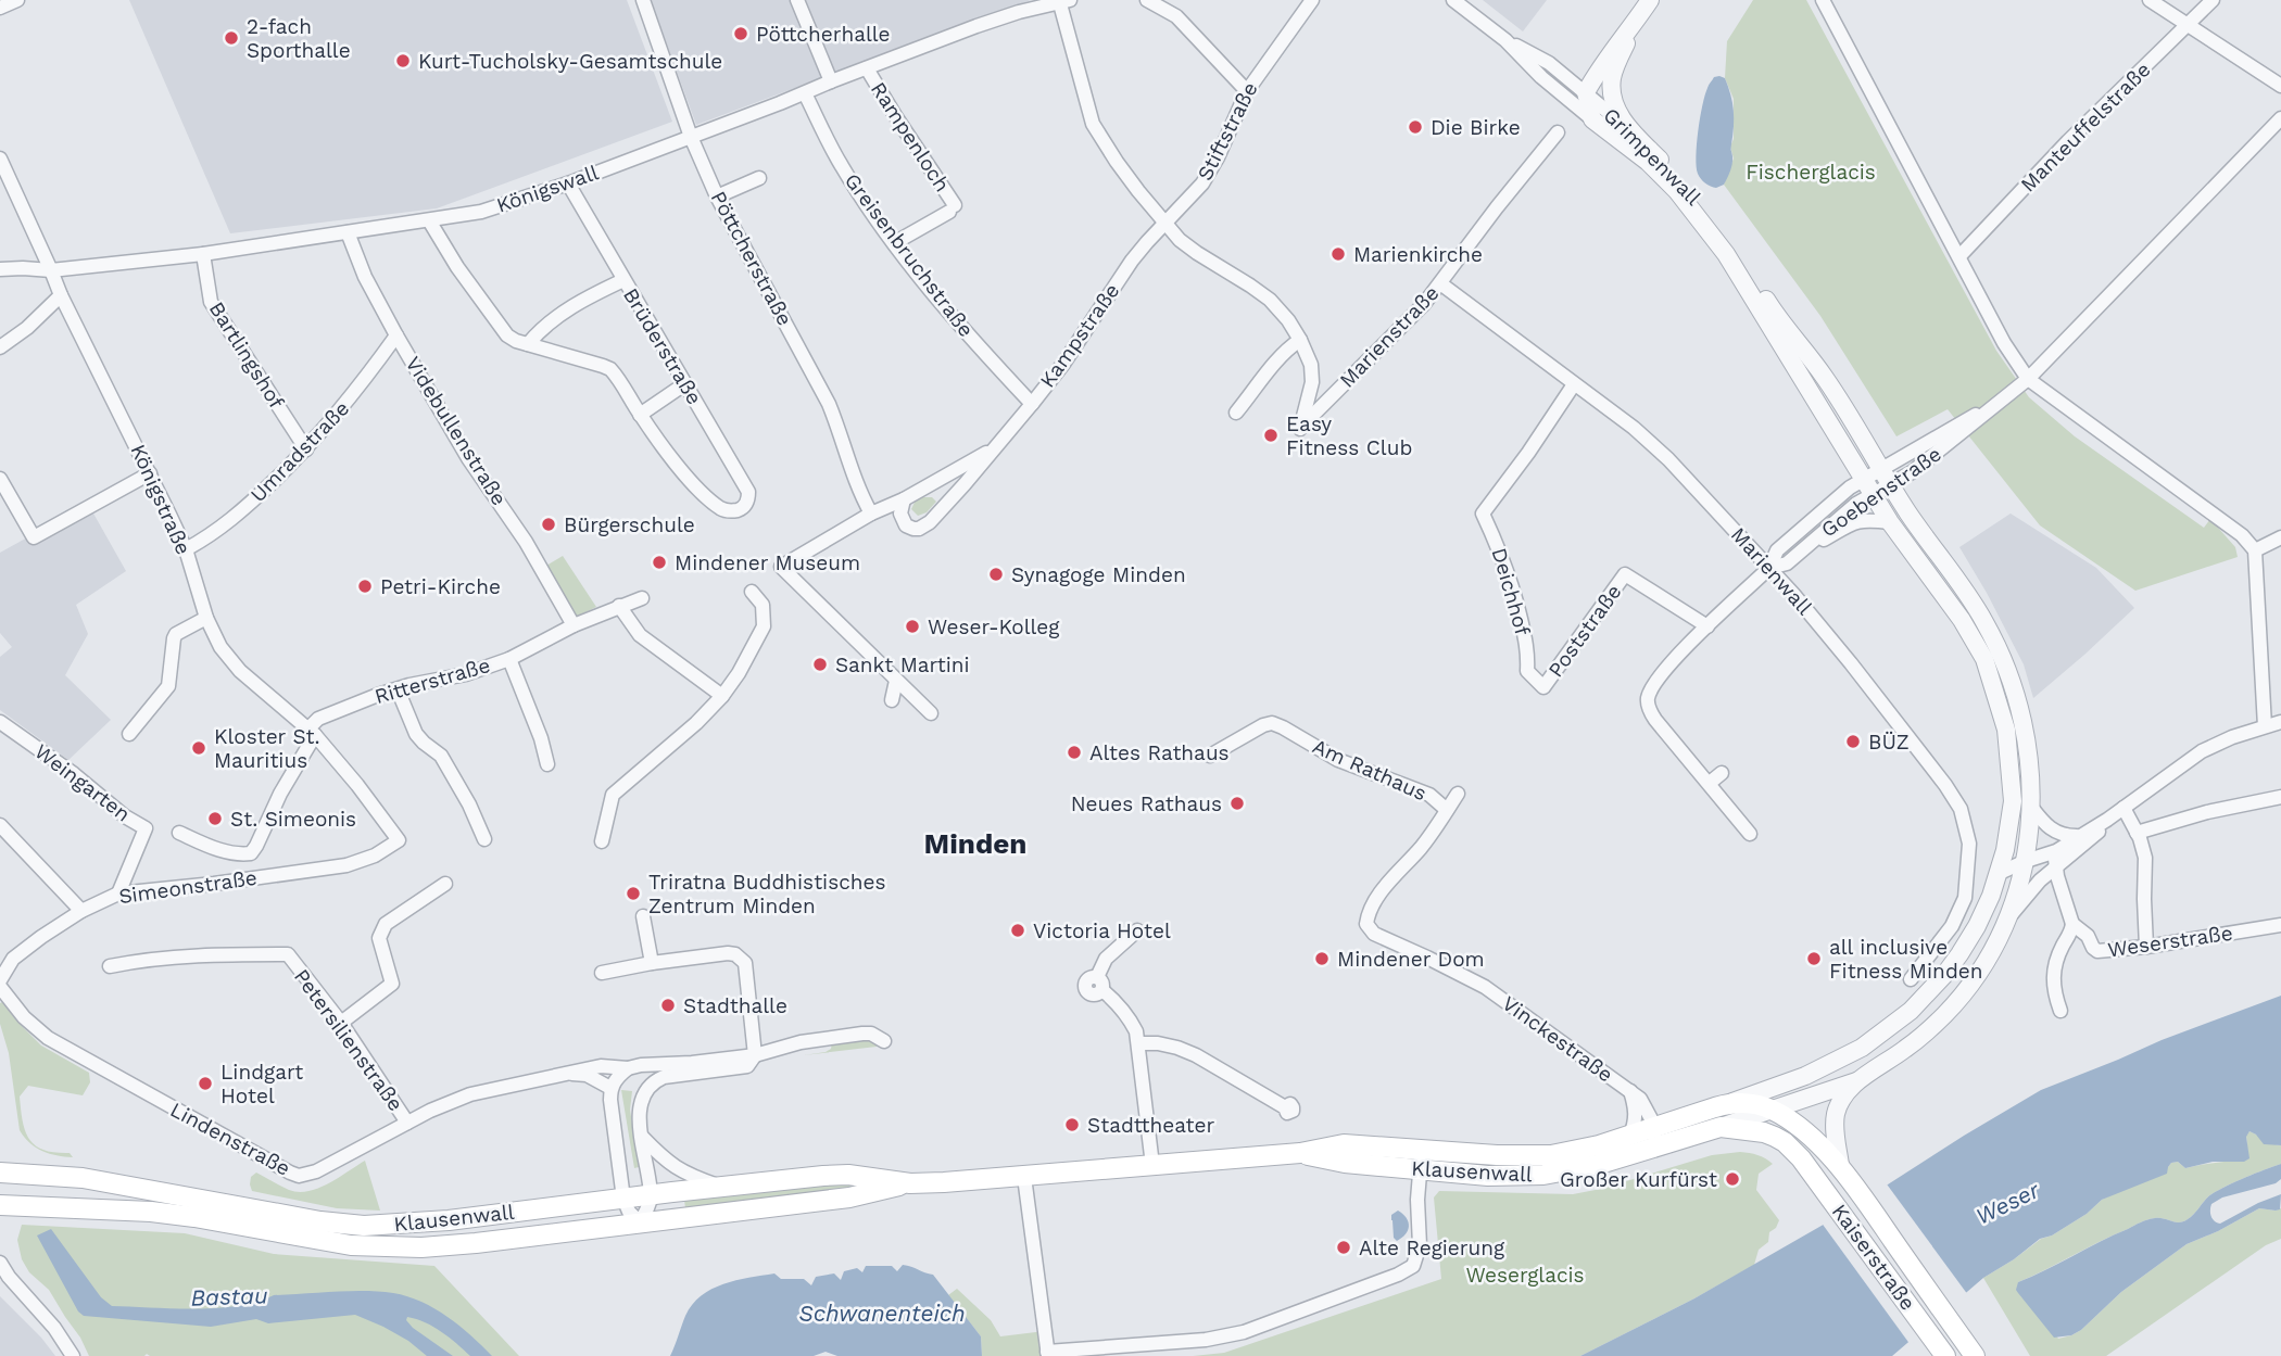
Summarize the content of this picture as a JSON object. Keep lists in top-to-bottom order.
{
  "streets": {
    "main road": ["Klausenwall", "Kaiserstraße"],
    "street": [
      "Manteuffelstraße",
      "Stiftstraße",
      "Rampenloch",
      "Grimpenwall",
      "Königswall",
      "Greisenbruchstraße",
      "Pöttcherstraße",
      "Kampstraße",
      "Marienstraße",
      "Brüderstraße",
      "Bartlingshof",
      "Videbullenstraße",
      "Umradstraße",
      "Goebenstraße",
      "Königstraße",
      "Marienwall",
      "Deichhof",
      "Poststraße",
      "Ritterstraße",
      "Am Rathaus",
      "Weingarten",
      "Simeonstraße",
      "Weserstraße",
      "Vinckestraße",
      "Petersilienstraße",
      "Lindenstraße"
    ]
  },
  "crossings": [
    ["Stiftstraße", "Kampstraße"],
    ["Rampenloch", "Königswall"],
    ["Rampenloch", "Greisenbruchstraße"],
    ["Grimpenwall", "Goebenstraße"],
    ["Grimpenwall", "Klausenwall"],
    ["Grimpenwall", "Kaiserstraße"],
    ["Königswall", "Greisenbruchstraße"],
    ["Königswall", "Pöttcherstraße"],
    ["Königswall", "Brüderstraße"],
    ["Königswall", "Bartlingshof"],
    ["Königswall", "Videbullenstraße"],
    ["Königswall", "Königstraße"],
    ["Greisenbruchstraße", "Kampstraße"],
    ["Pöttcherstraße", "Kampstraße"],
    ["Marienstraße", "Marienwall"],
    ["Bartlingshof", "Umradstraße"],
    ["Videbullenstraße", "Umradstraße"],
    ["Videbullenstraße", "Ritterstraße"],
    ["Umradstraße", "Königstraße"],
    ["Goebenstraße", "Marienwall"],
    ["Königstraße", "Ritterstraße"],
    ["Königstraße", "Simeonstraße"],
    ["Marienwall", "Deichhof"],
    ["Deichhof", "Poststraße"],
    ["Am Rathaus", "Vinckestraße"],
    ["Weingarten", "Simeonstraße"],
    ["Vinckestraße", "Klausenwall"],
    ["Petersilienstraße", "Lindenstraße"],
    ["Klausenwall", "Kaiserstraße"]
  ],
  "districts": ["Minden"],
  "water": ["Weser", "Bastau", "Schwanenteich"],
  "parks": ["Fischerglacis", "Weserglacis"],
  "places": [
    "Pöttcherhalle",
    "2-fach Sporthalle",
    "Kurt-Tucholsky-Gesamtschule",
    "Die Birke",
    "Marienkirche",
    "Easy Fitness Club",
    "Bürgerschule",
    "Mindener Museum",
    "Synagoge Minden",
    "Petri-Kirche",
    "Weser-Kolleg",
    "Sankt Martini",
    "BÜZ",
    "Kloster St. Mauritius",
    "Altes Rathaus",
    "Neues Rathaus",
    "St. Simeonis",
    "Triratna Buddhistisches Zentrum Minden",
    "Victoria Hotel",
    "Mindener Dom",
    "all inclusive Fitness Minden",
    "Stadthalle",
    "Lindgart Hotel",
    "Stadttheater",
    "Großer Kurfürst",
    "Alte Regierung"
  ]
}
